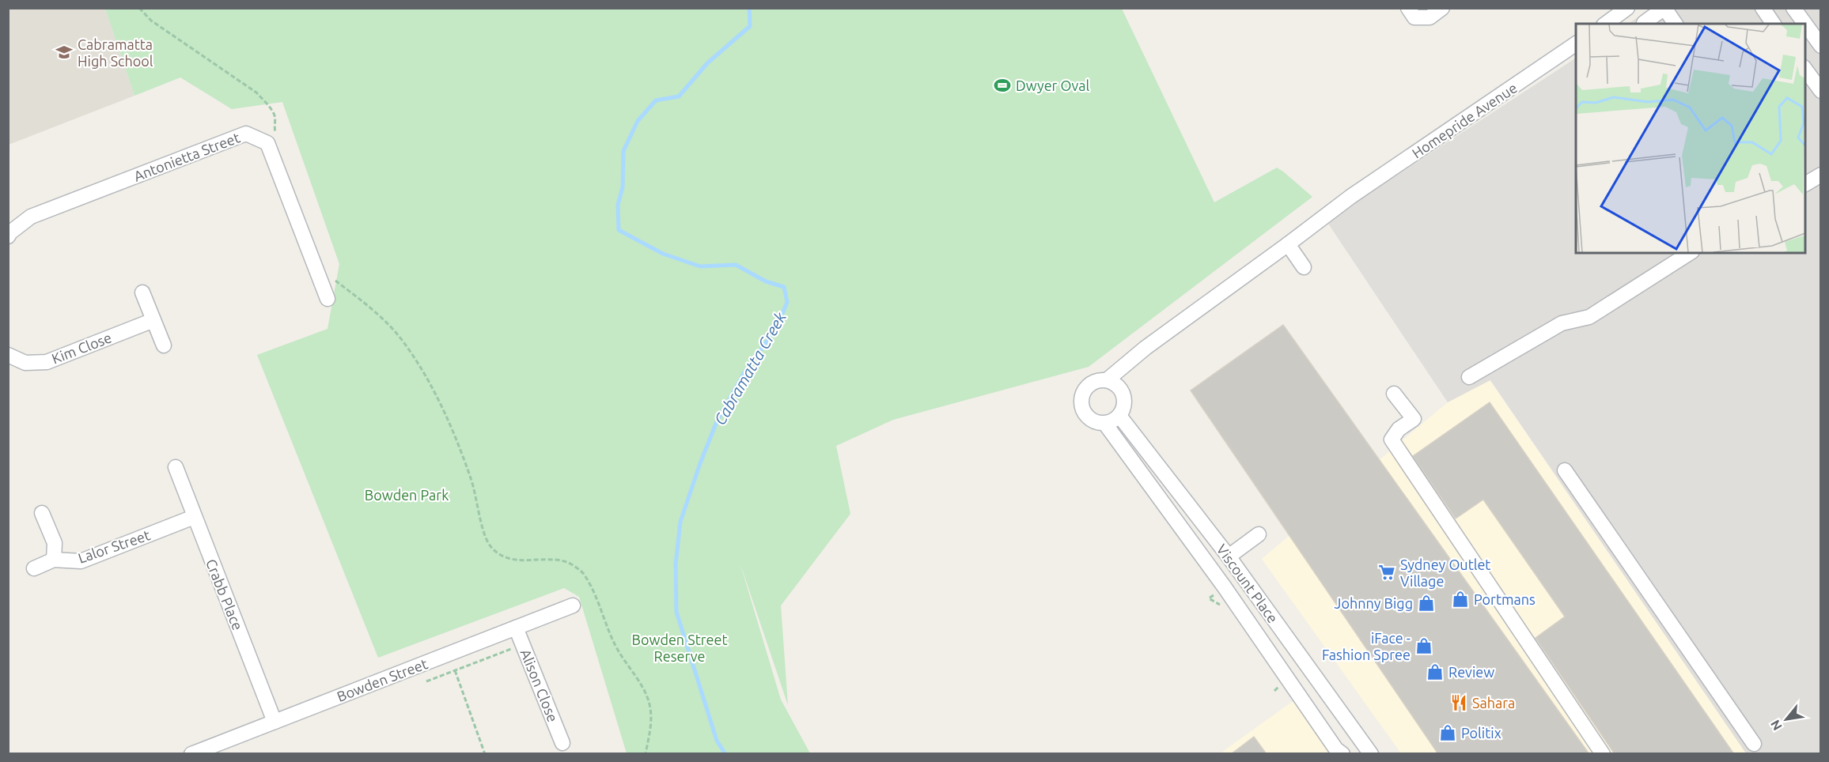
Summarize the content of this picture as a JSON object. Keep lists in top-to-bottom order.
{
  "streets": {
    "street": [
      "Homepride Avenue",
      "Antonietta Street",
      "Kim Close",
      "Lalor Street",
      "Viscount Place",
      "Crabb Place",
      "Bowden Street",
      "Alison Close"
    ]
  },
  "crossings": [
    ["Lalor Street", "Crabb Place"],
    ["Crabb Place", "Bowden Street"],
    ["Bowden Street", "Alison Close"]
  ],
  "water": ["Cabramatta Creek"],
  "parks": ["Bowden Park", "Bowden Street Reserve"],
  "places": {
    "school or university": ["Cabramatta High School"],
    "sports": ["Dwyer Oval"],
    "supermarket": ["Sydney Outlet Village"],
    "shop": [
      "Portmans",
      "Johnny Bigg",
      "iFace - Fashion Spree",
      "Review",
      "Politix"
    ],
    "restaurant": ["Sahara"]
  },
  "north": "bottom left"
}
